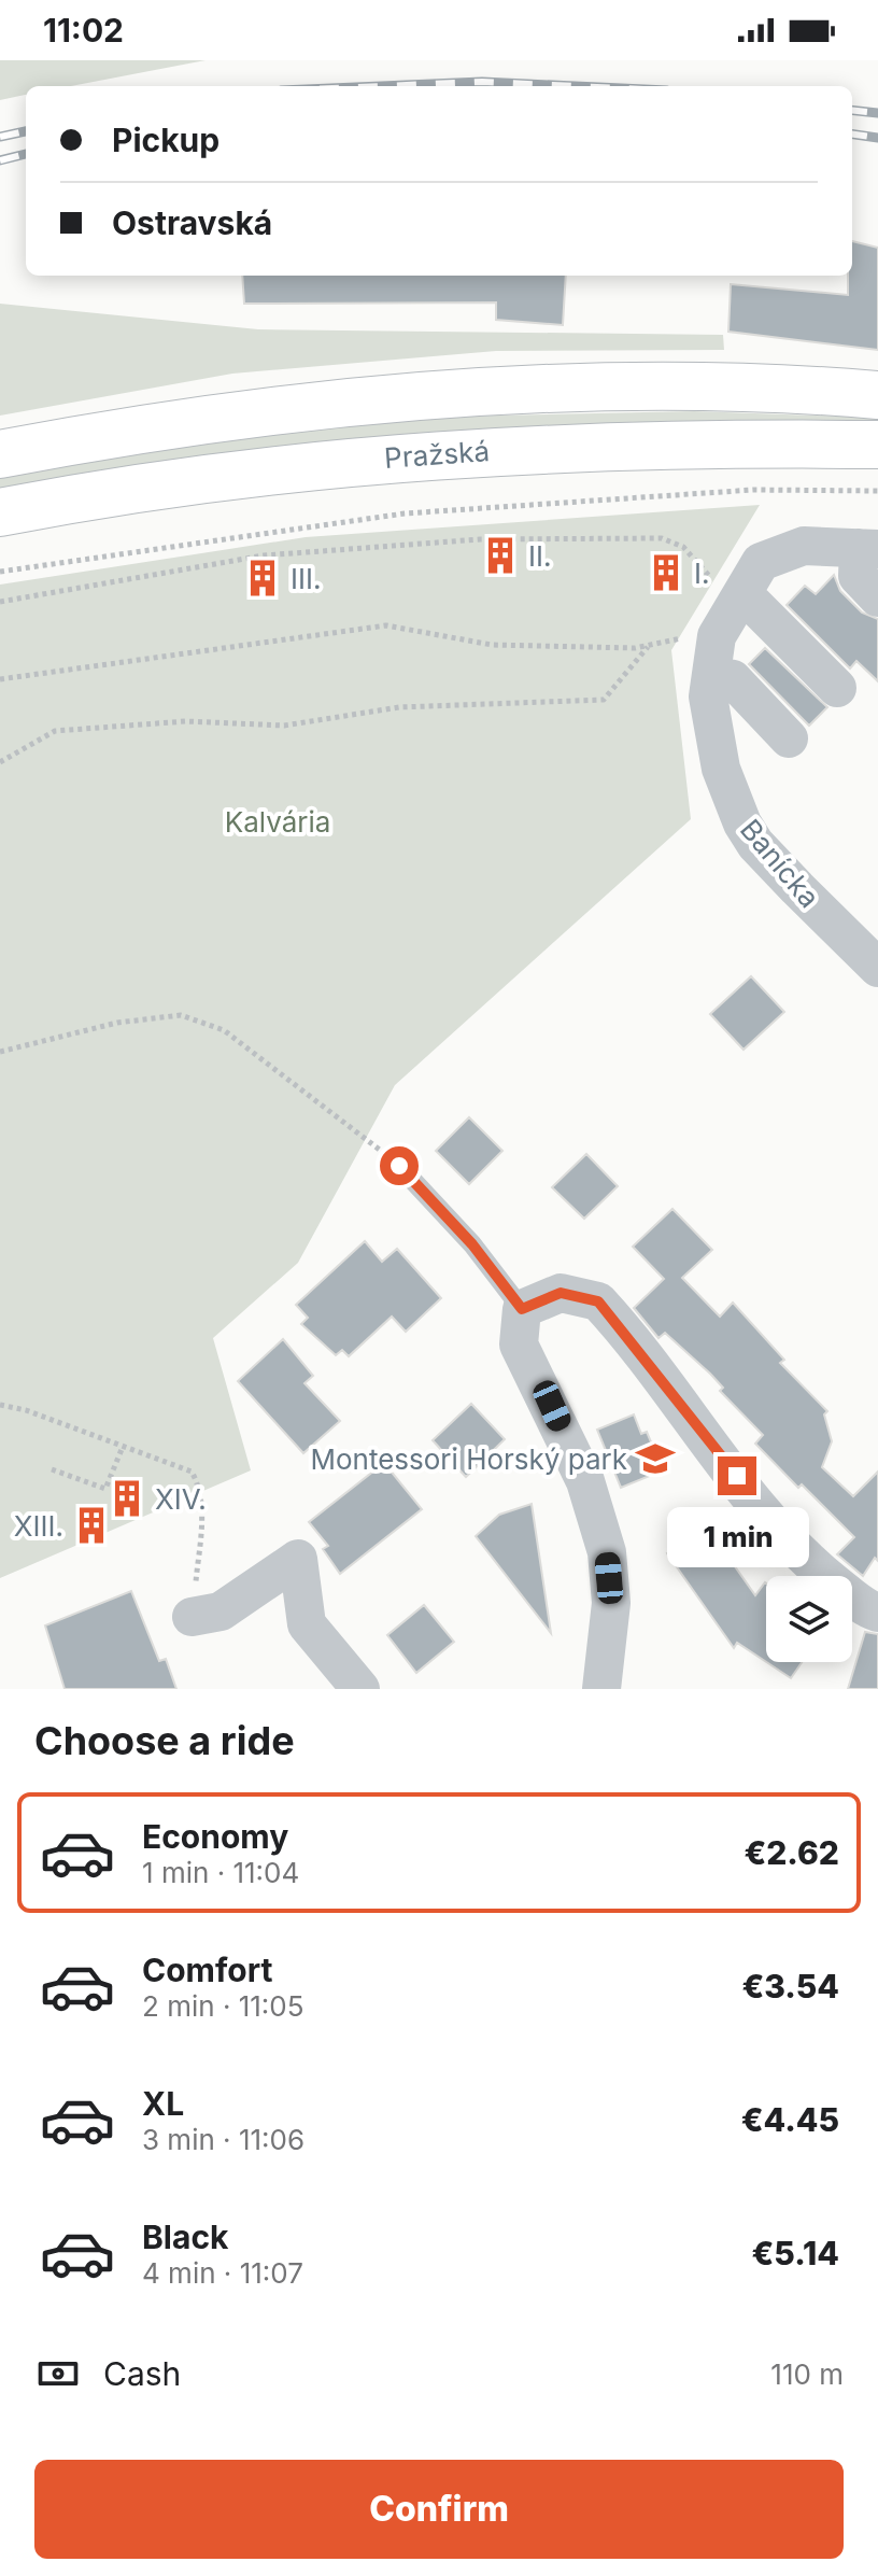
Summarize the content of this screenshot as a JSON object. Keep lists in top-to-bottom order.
{
  "streets": {
    "main road": ["Pražská"],
    "street": ["Banícka"]
  },
  "parks": ["Kalvária"],
  "places": {
    "building": [
      "II.",
      "I.",
      "III.",
      "XIV.",
      "XIII."
    ],
    "school or university": ["Montessori Horský park"]
  },
  "page": {
    "status": "11:02",
    "banner": ["Pickup", "Ostravská"],
    "bubble": "1 min",
    "heading": "Choose a ride",
    "list": [
      {
        "name": "Economy",
        "note": "1 min · 11:04",
        "value": "€2.62"
      },
      {
        "name": "Comfort",
        "note": "2 min · 11:05",
        "value": "€3.54"
      },
      {
        "name": "XL",
        "note": "3 min · 11:06",
        "value": "€4.45"
      },
      {
        "name": "Black",
        "note": "4 min · 11:07",
        "value": "€5.14"
      }
    ],
    "pay": ["Cash", "110 m"],
    "buttons": "Confirm"
  }
}
